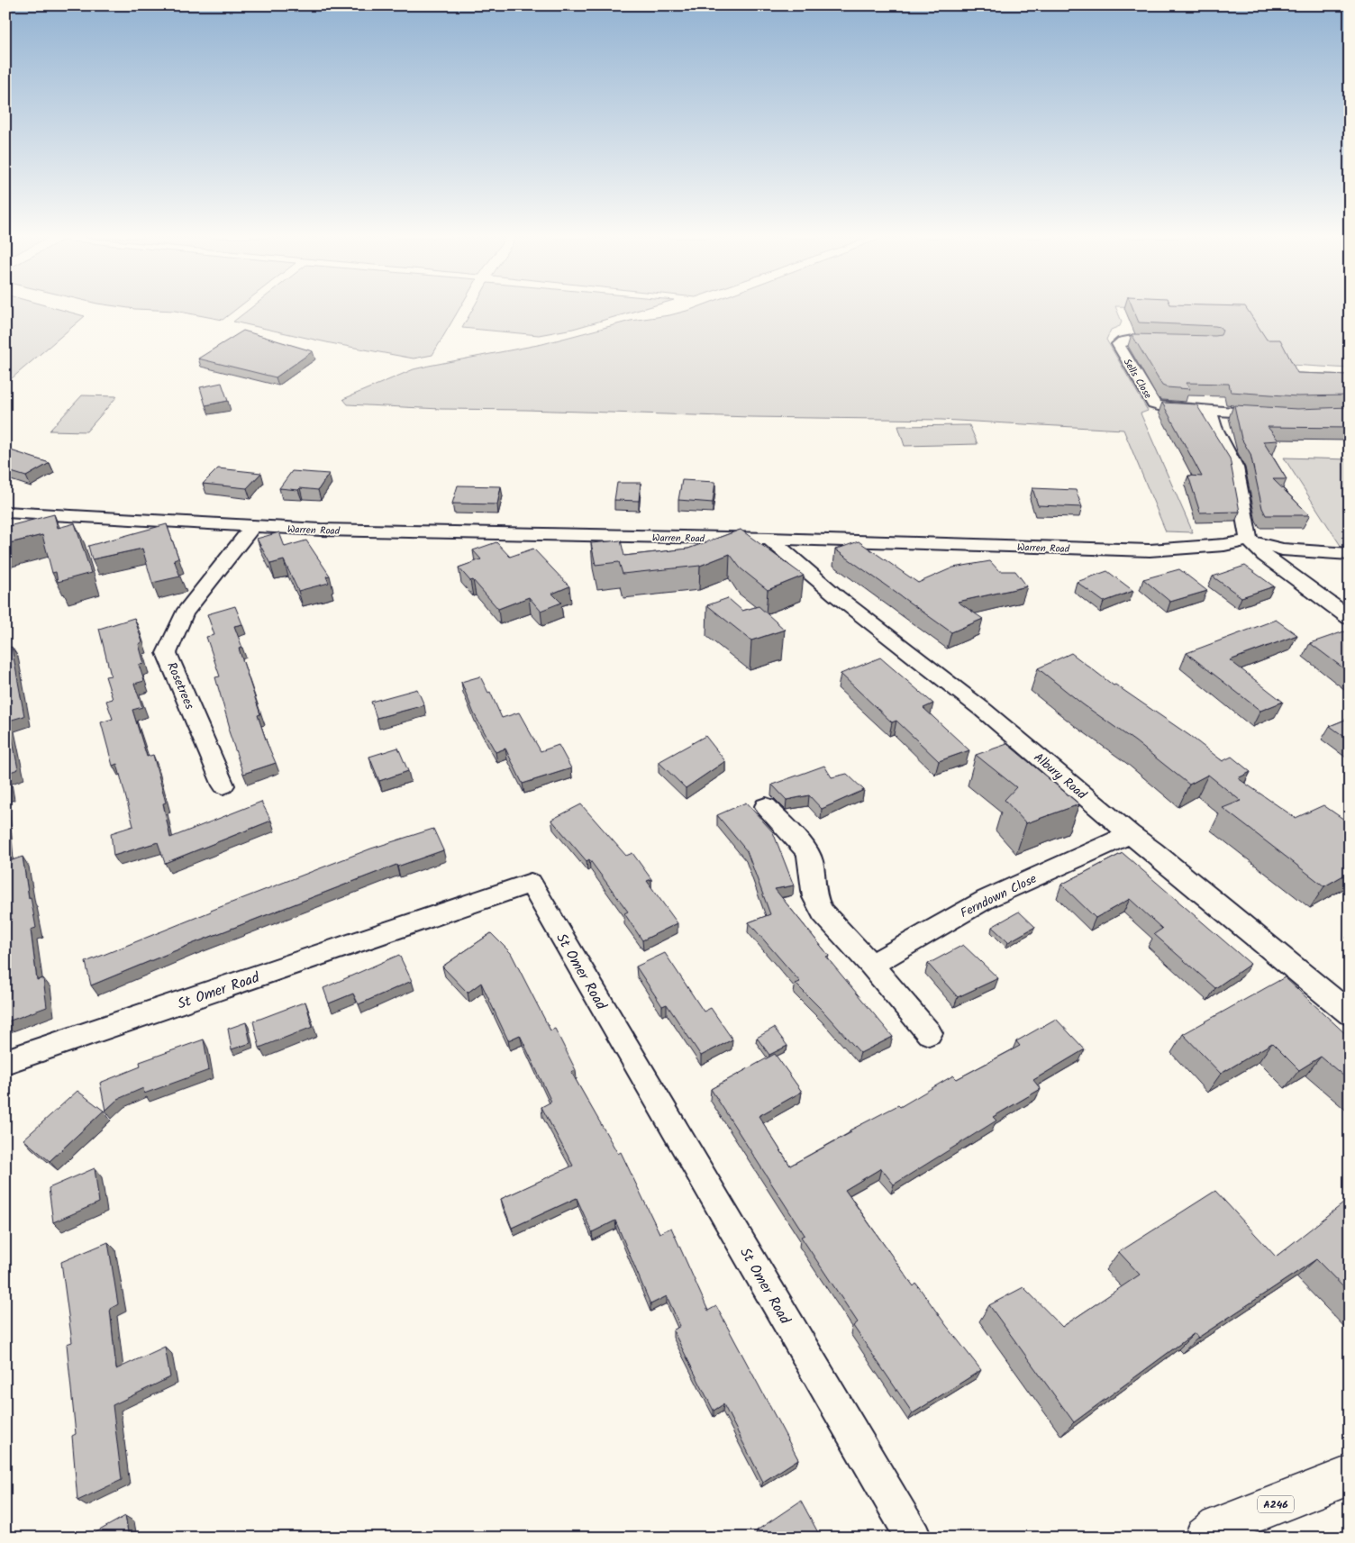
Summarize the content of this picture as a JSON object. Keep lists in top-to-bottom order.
{
  "streets": {
    "main road": ["A246"],
    "street": [
      "Sells Close",
      "Warren Road",
      "Rosetrees",
      "Albury Road",
      "Ferndown Close",
      "St Omer Road"
    ]
  },
  "crossings": [
    ["Warren Road", "Rosetrees"],
    ["Warren Road", "Albury Road"],
    ["Albury Road", "Ferndown Close"]
  ]
}
